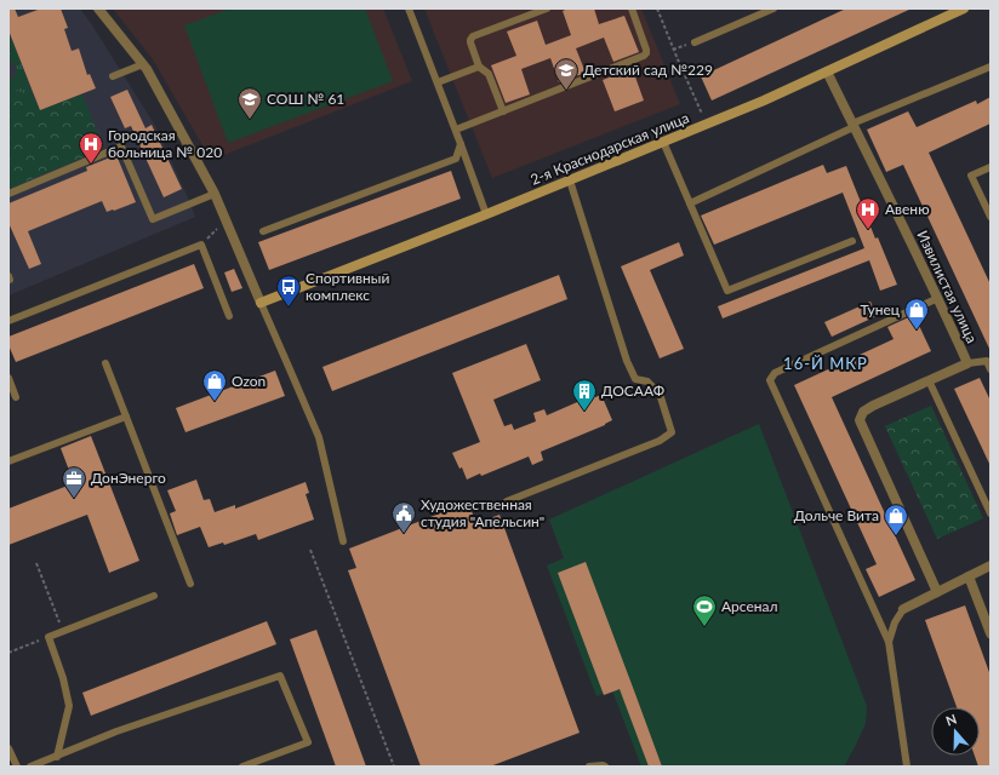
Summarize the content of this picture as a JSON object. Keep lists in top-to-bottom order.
{
  "streets": {
    "street": ["2-я Краснодарская улица", "Извилистая улица"]
  },
  "crossings": [
    ["2-я Краснодарская улица", "Извилистая улица"]
  ],
  "districts": ["16-Й МКР"],
  "places": {
    "school or university": ["Детский сад №229", "СОШ № 61"],
    "hospital": ["Городская больница № 020", "Авеню"],
    "bus stop": ["Спортивный комплекс"],
    "shop": ["Тунец", "Ozon", "Дольче Вита"],
    "building": ["ДОСААФ"],
    "office": ["ДонЭнерго"],
    "public building": ["Художественная студия \"Апельсин\""],
    "sports": ["Арсенал"]
  },
  "north": "top"
}
